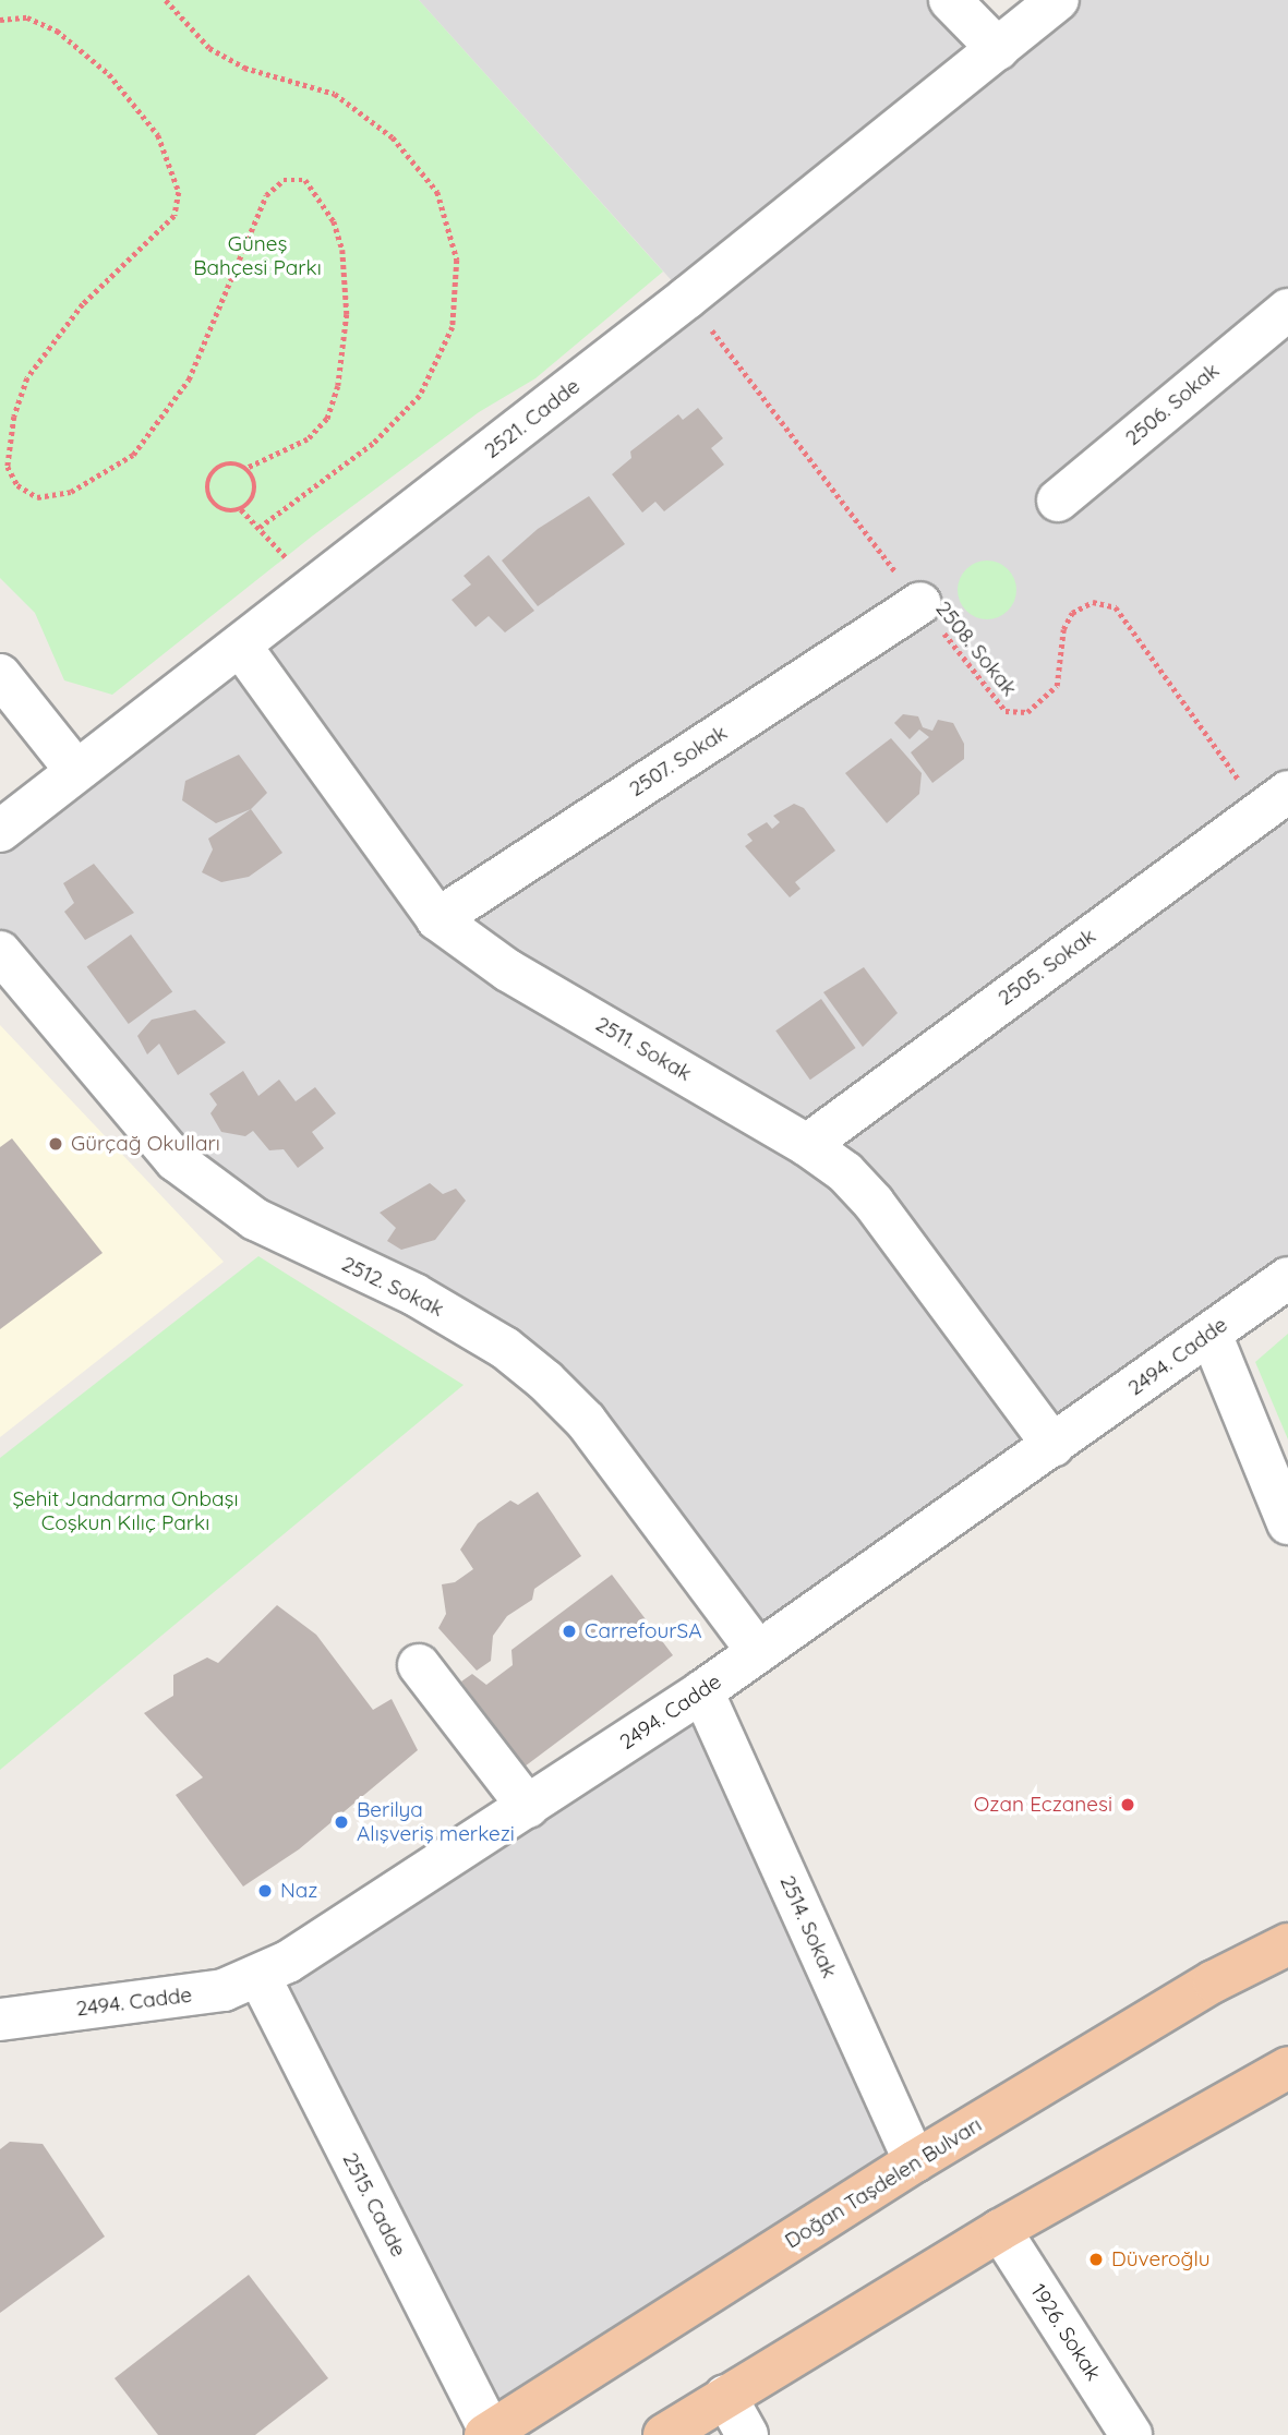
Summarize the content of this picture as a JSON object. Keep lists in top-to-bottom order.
{
  "streets": {
    "main road": ["Doğan Taşdelen Bulvarı"],
    "street": [
      "2506. Sokak",
      "2521. Cadde",
      "2507. Sokak",
      "2505. Sokak",
      "2511. Sokak",
      "2512. Sokak",
      "2494. Cadde",
      "2514. Sokak",
      "2515. Cadde",
      "1926. Sokak"
    ],
    "path": ["2508. Sokak"]
  },
  "crossings": [
    ["2521. Cadde", "2508. Sokak"],
    ["2521. Cadde", "2511. Sokak"],
    ["2508. Sokak", "2507. Sokak"],
    ["2508. Sokak", "2505. Sokak"],
    ["2507. Sokak", "2511. Sokak"],
    ["2505. Sokak", "2511. Sokak"],
    ["2511. Sokak", "2494. Cadde"],
    ["2512. Sokak", "2494. Cadde"],
    ["2494. Cadde", "2514. Sokak"],
    ["2494. Cadde", "2515. Cadde"],
    ["2514. Sokak", "Doğan Taşdelen Bulvarı"],
    ["Doğan Taşdelen Bulvarı", "2515. Cadde"]
  ],
  "parks": ["Güneş Bahçesi Parkı", "Şehit Jandarma Onbaşı Coşkun Kılıç Parkı"],
  "places": [
    "Gürçağ Okulları",
    "CarrefourSA",
    "Ozan Eczanesi",
    "Berilya Alışveriş merkezi",
    "Naz",
    "Düveroğlu"
  ]
}
